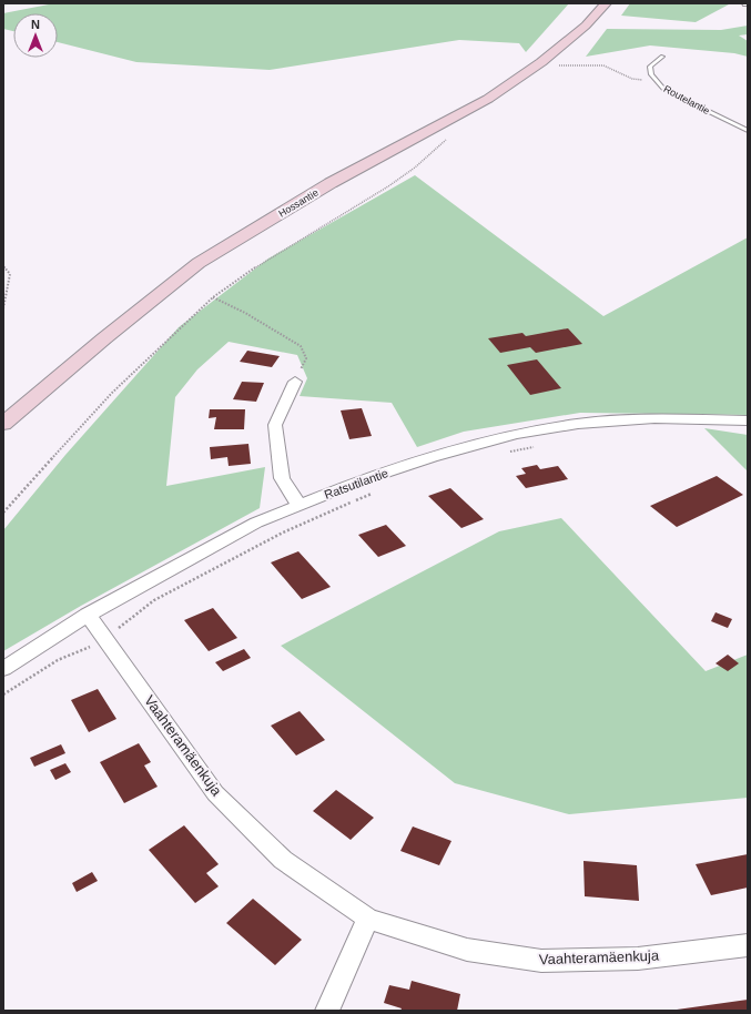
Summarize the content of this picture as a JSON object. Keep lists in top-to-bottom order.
{
  "streets": {
    "main road": ["Hossantie"],
    "street": ["Ratsutilantie", "Vaahteramäenkuja"],
    "lane": ["Routelantie"]
  },
  "crossings": [
    ["Ratsutilantie", "Vaahteramäenkuja"]
  ],
  "north": "top"
}
